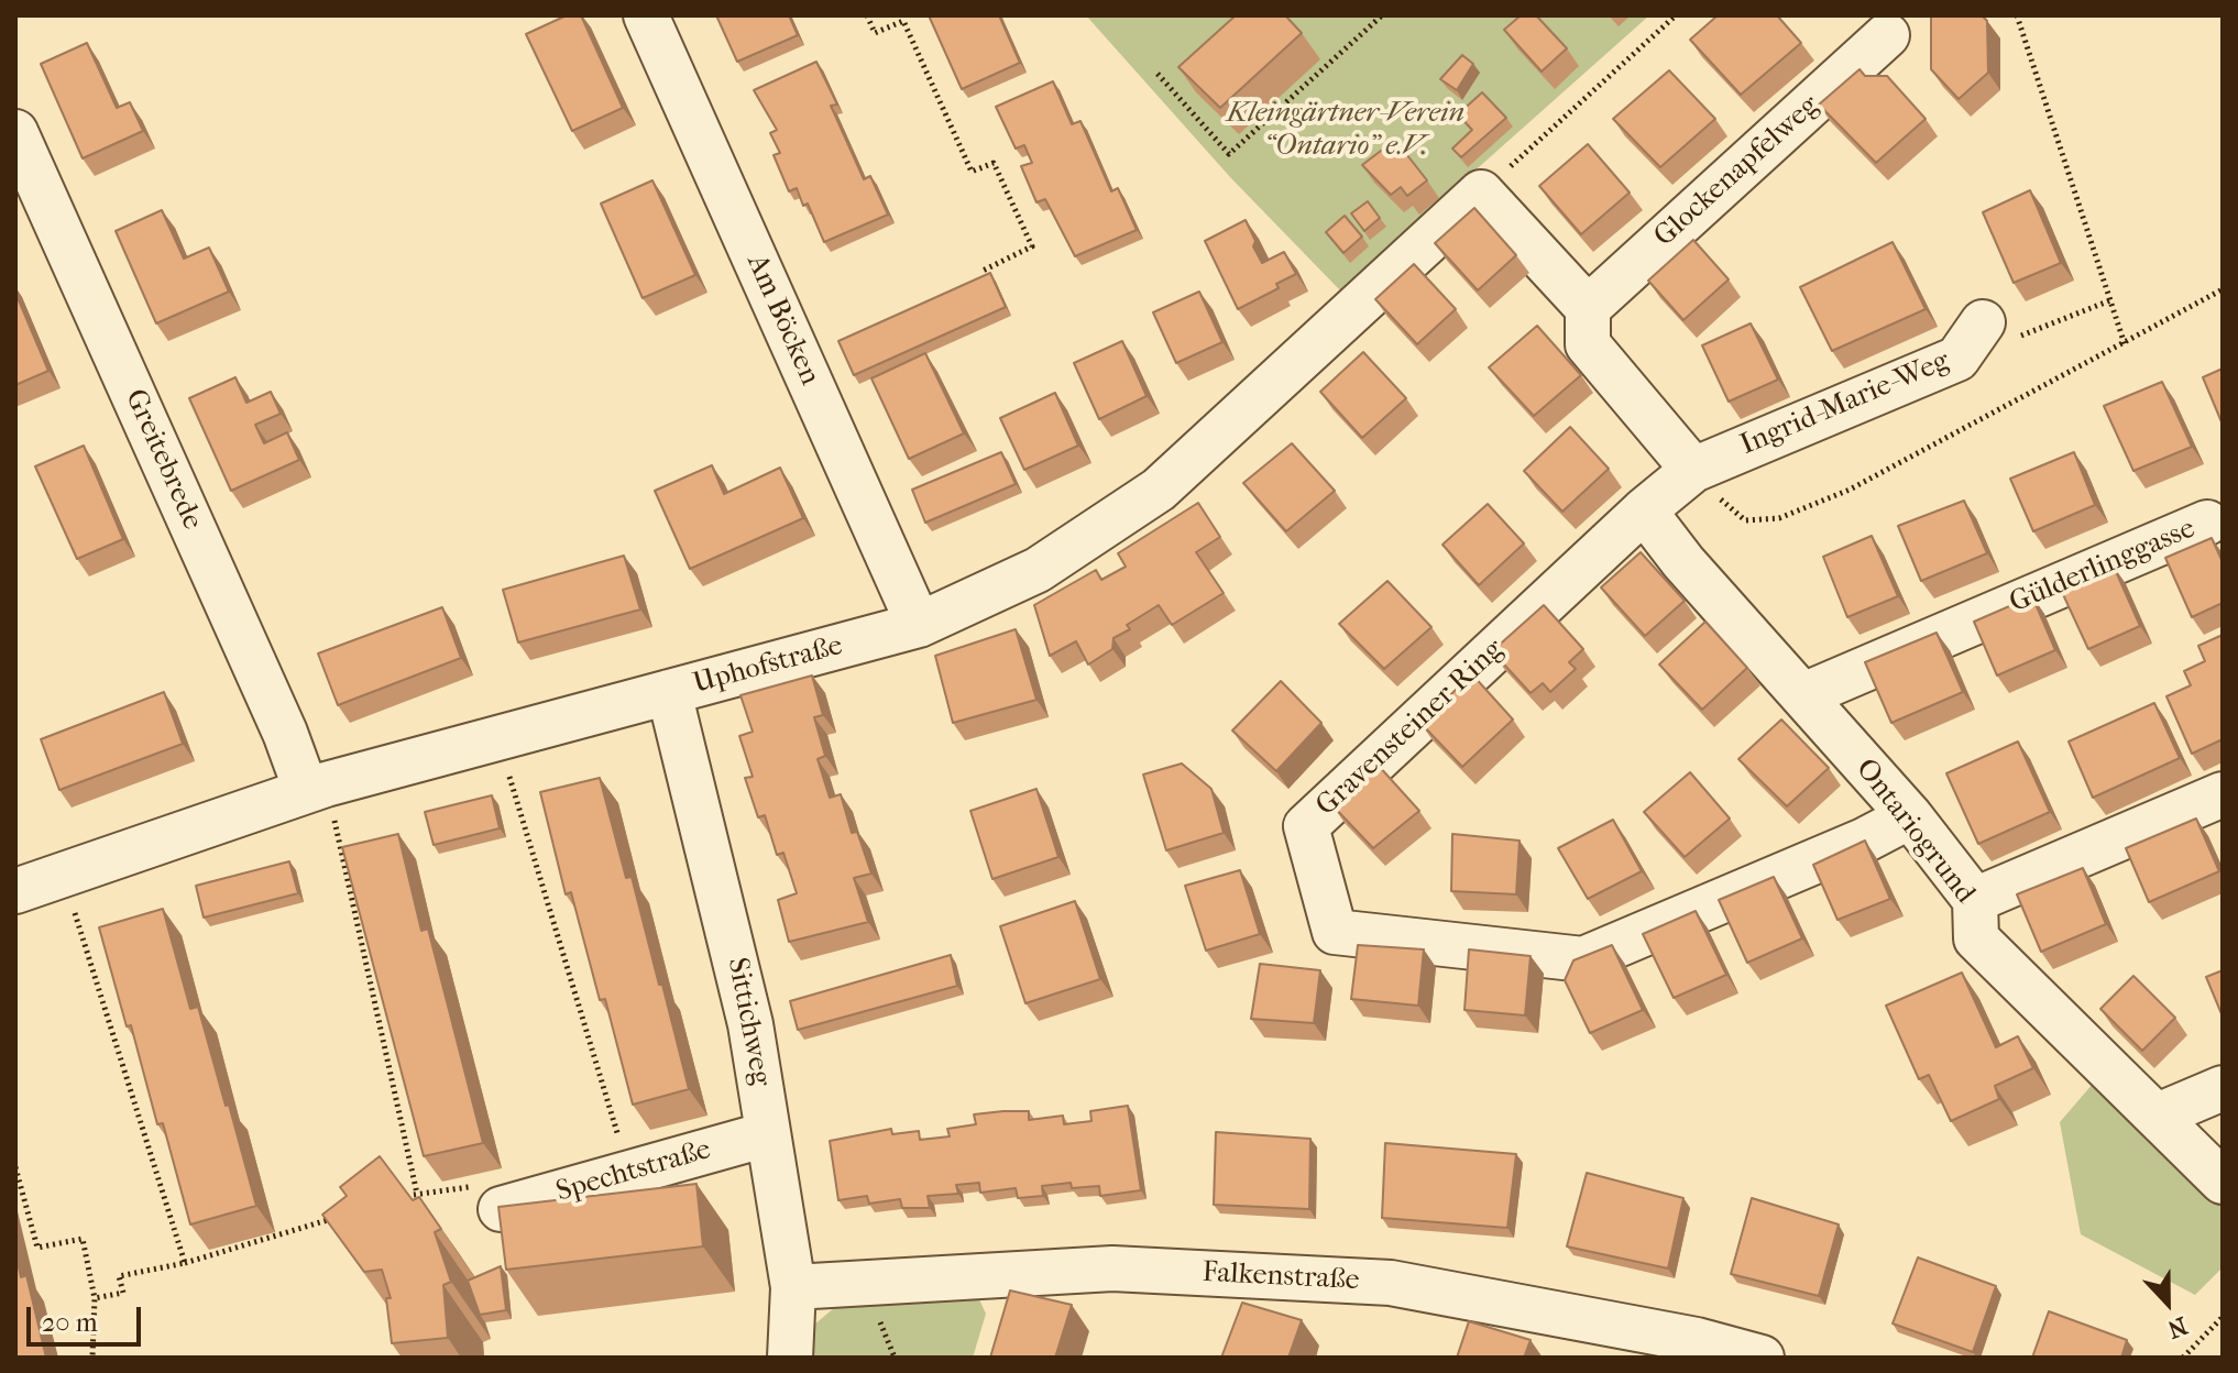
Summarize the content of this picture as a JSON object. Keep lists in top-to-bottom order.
{
  "streets": {
    "street": [
      "Glockenapfelweg",
      "Am Böcken",
      "Ingrid-Marie-Weg",
      "Greitebrede",
      "Gülderlinggasse",
      "Uphofstraße",
      "Gravensteiner Ring",
      "Ontariogrund",
      "Sittichweg",
      "Spechtstraße",
      "Falkenstraße"
    ]
  },
  "crossings": [
    ["Am Böcken", "Uphofstraße"],
    ["Ingrid-Marie-Weg", "Gravensteiner Ring"],
    ["Greitebrede", "Uphofstraße"],
    ["Gülderlinggasse", "Ontariogrund"],
    ["Uphofstraße", "Sittichweg"],
    ["Gravensteiner Ring", "Ontariogrund"],
    ["Sittichweg", "Spechtstraße"],
    ["Sittichweg", "Falkenstraße"]
  ],
  "parks": ["Kleingärtner-Verein “Ontario” e.V."],
  "scale_bar": "20 m",
  "north": "bottom"
}
